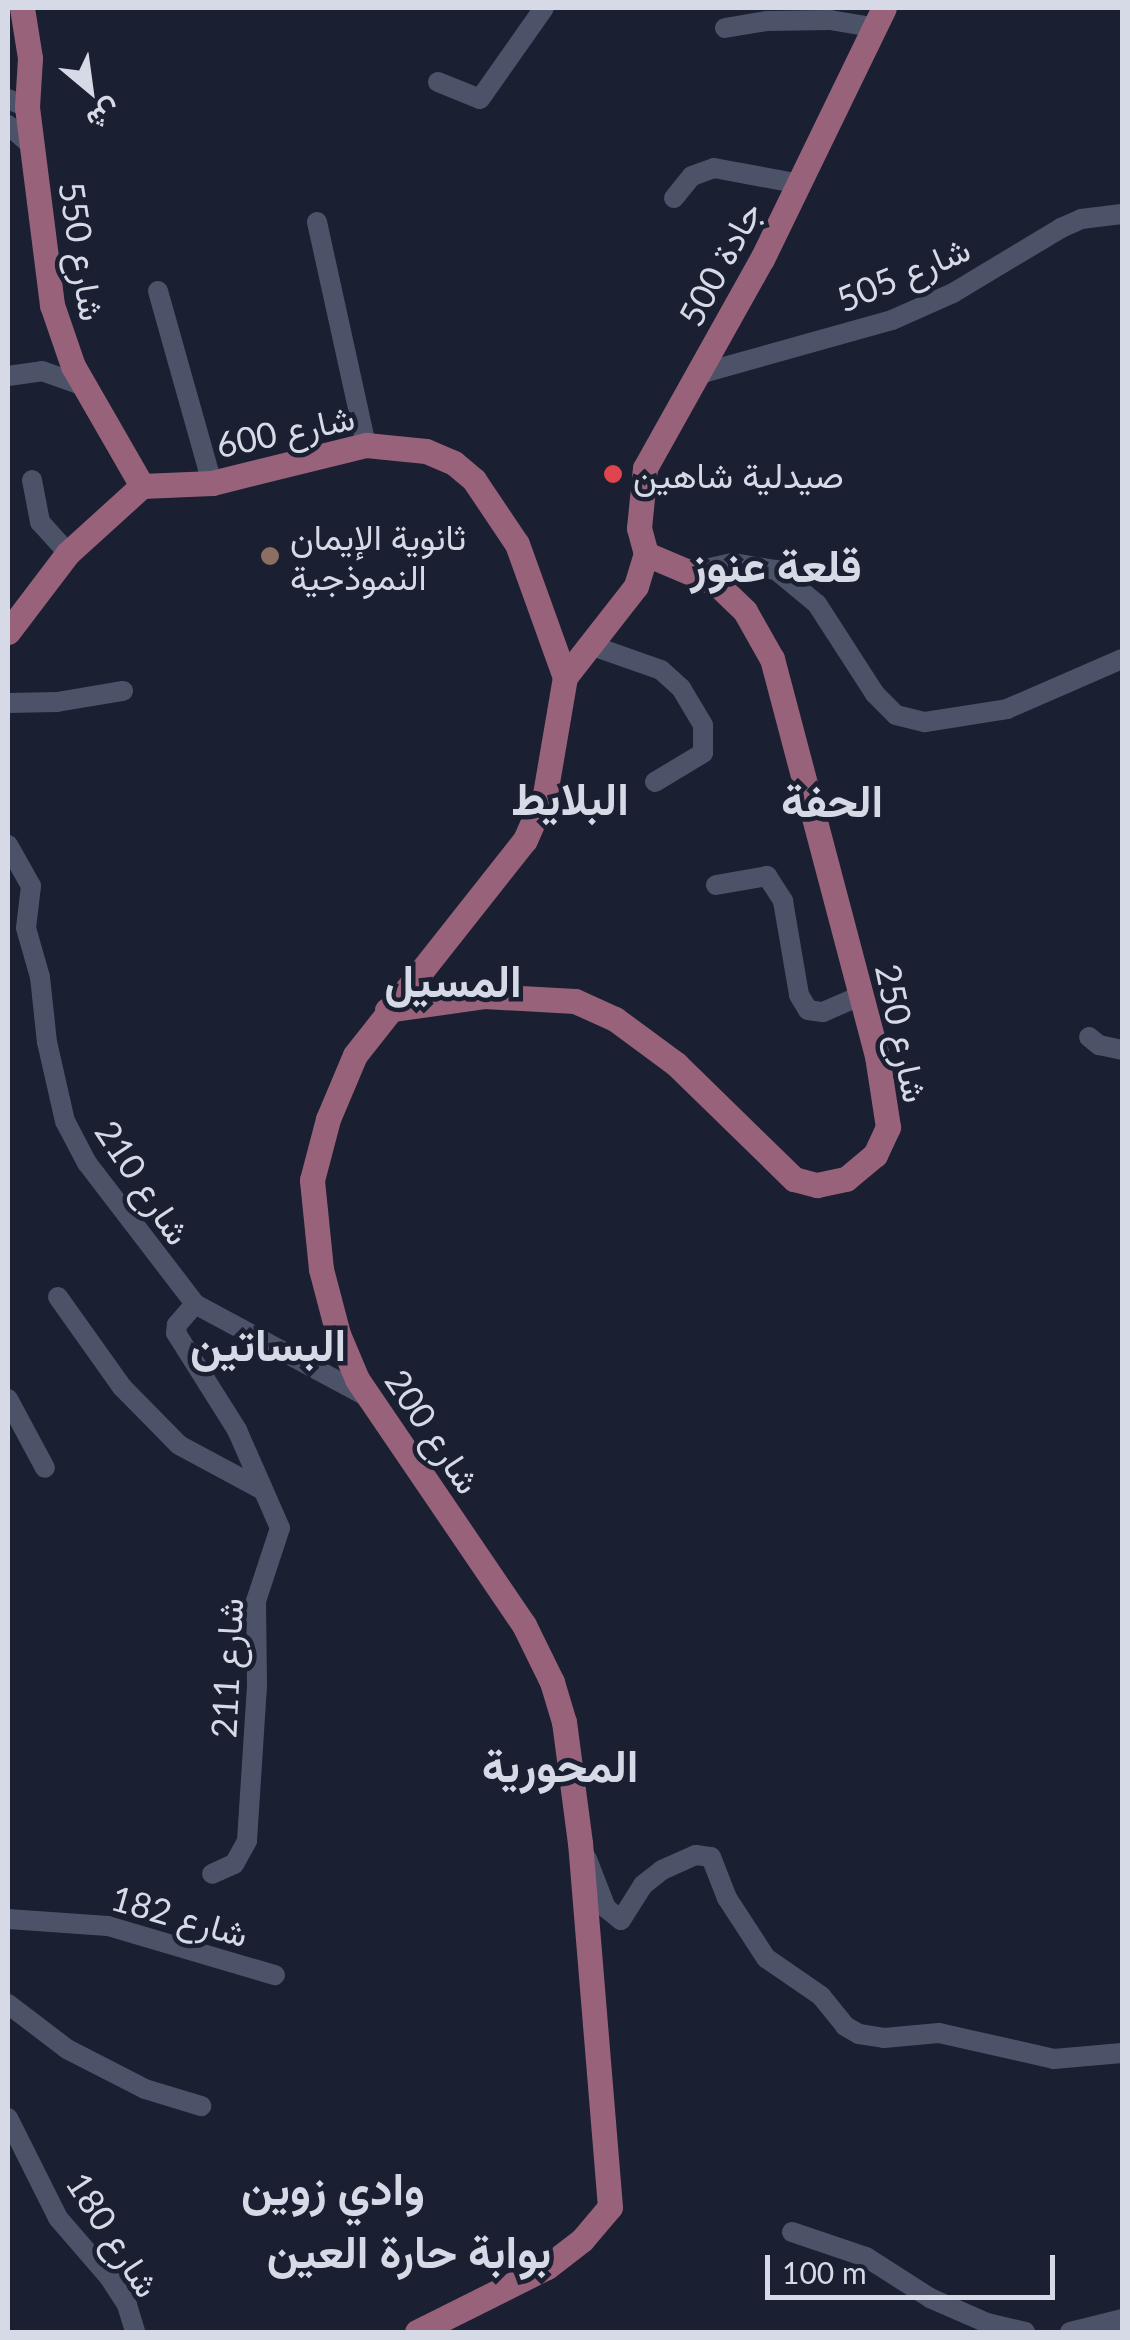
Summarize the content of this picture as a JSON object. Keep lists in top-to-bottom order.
{
  "streets": {
    "main road": [
      "شارع 550",
      "جادة 500",
      "شارع 600",
      "شارع 250",
      "شارع 200"
    ],
    "street": [
      "شارع 505",
      "شارع 210",
      "شارع 211",
      "شارع 182",
      "شارع 180"
    ]
  },
  "crossings": [
    ["شارع 550", "شارع 600"],
    ["جادة 500", "شارع 505"],
    ["جادة 500", "شارع 250"],
    ["جادة 500", "شارع 200"],
    ["شارع 600", "شارع 200"],
    ["شارع 250", "شارع 200"],
    ["شارع 210", "شارع 200"],
    ["شارع 210", "شارع 211"]
  ],
  "districts": [
    "قلعة عنوز",
    "البلايط",
    "الحفة",
    "المسيل",
    "البساتين",
    "المحورية",
    "وادي زوين",
    "بوابة حارة العين"
  ],
  "places": ["صيدلية شاهين", "ثانوية الإيمان النموذجية"],
  "scale_bar": "100 m",
  "north": "bottom right"
}
